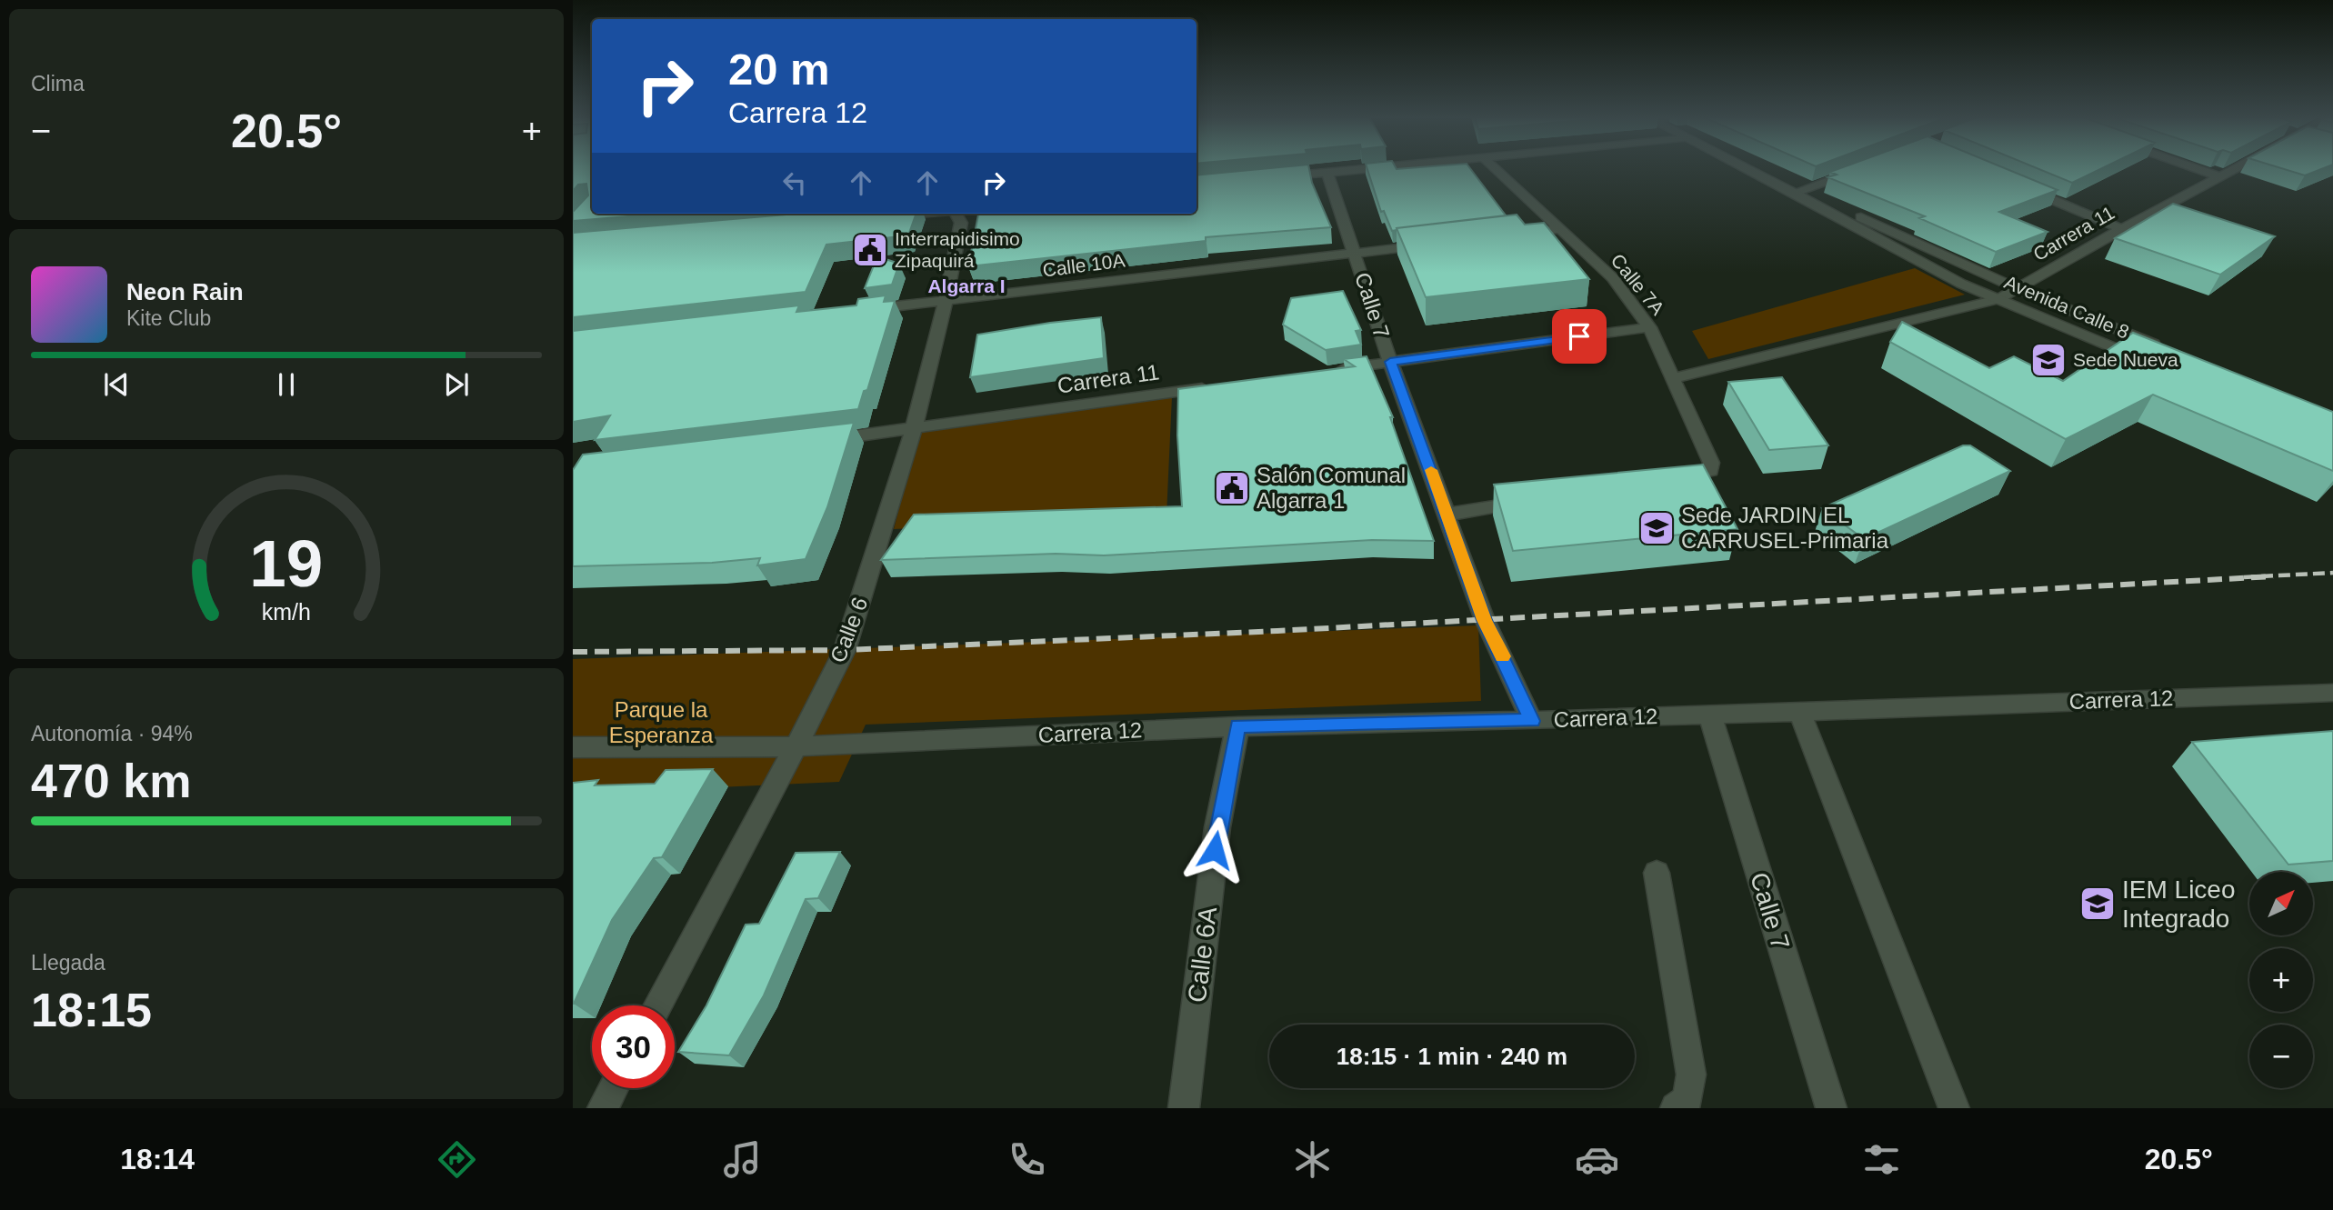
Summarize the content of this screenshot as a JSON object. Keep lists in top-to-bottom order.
{
  "streets": {
    "street": [
      "Carrera 11",
      "Calle 10A",
      "Calle 7A",
      "Calle 7",
      "Avenida Calle 8",
      "Calle 6",
      "Carrera 12",
      "Calle 6A"
    ]
  },
  "crossings": [
    ["Carrera 11", "Calle 7A"],
    ["Carrera 11", "Avenida Calle 8"],
    ["Carrera 11", "Calle 6"],
    ["Calle 10A", "Calle 7"],
    ["Calle 10A", "Calle 6"],
    ["Calle 7", "Carrera 12"],
    ["Calle 6", "Carrera 12"],
    ["Carrera 12", "Calle 6A"]
  ],
  "districts": ["Algarra I"],
  "parks": ["Parque la Esperanza"],
  "places": {
    "public building": ["Interrapidisimo Zipaquirá", "Salón Comunal Algarra 1"],
    "school or university": ["Sede Nueva", "Sede JARDIN EL CARRUSEL-Primaria", "IEM Liceo Integrado"]
  },
  "north": "top right",
  "page": {
    "tile": [
      "Clima",
      ["Autonomía · 94%", "470 km"],
      ["Llegada", "18:15"]
    ],
    "turn": ["20 m", "Carrera 12"],
    "heat": ["−", "20.5°", "+"],
    "song": ["Neon Rain", "Kite Club"],
    "map_buttons": ["+", "−"],
    "limit": "30",
    "trip": "18:15 · 1 min · 240 m",
    "tabs": ["18:14", "20.5°"],
    "gauge": ["19", "km/h"]
  }
}
